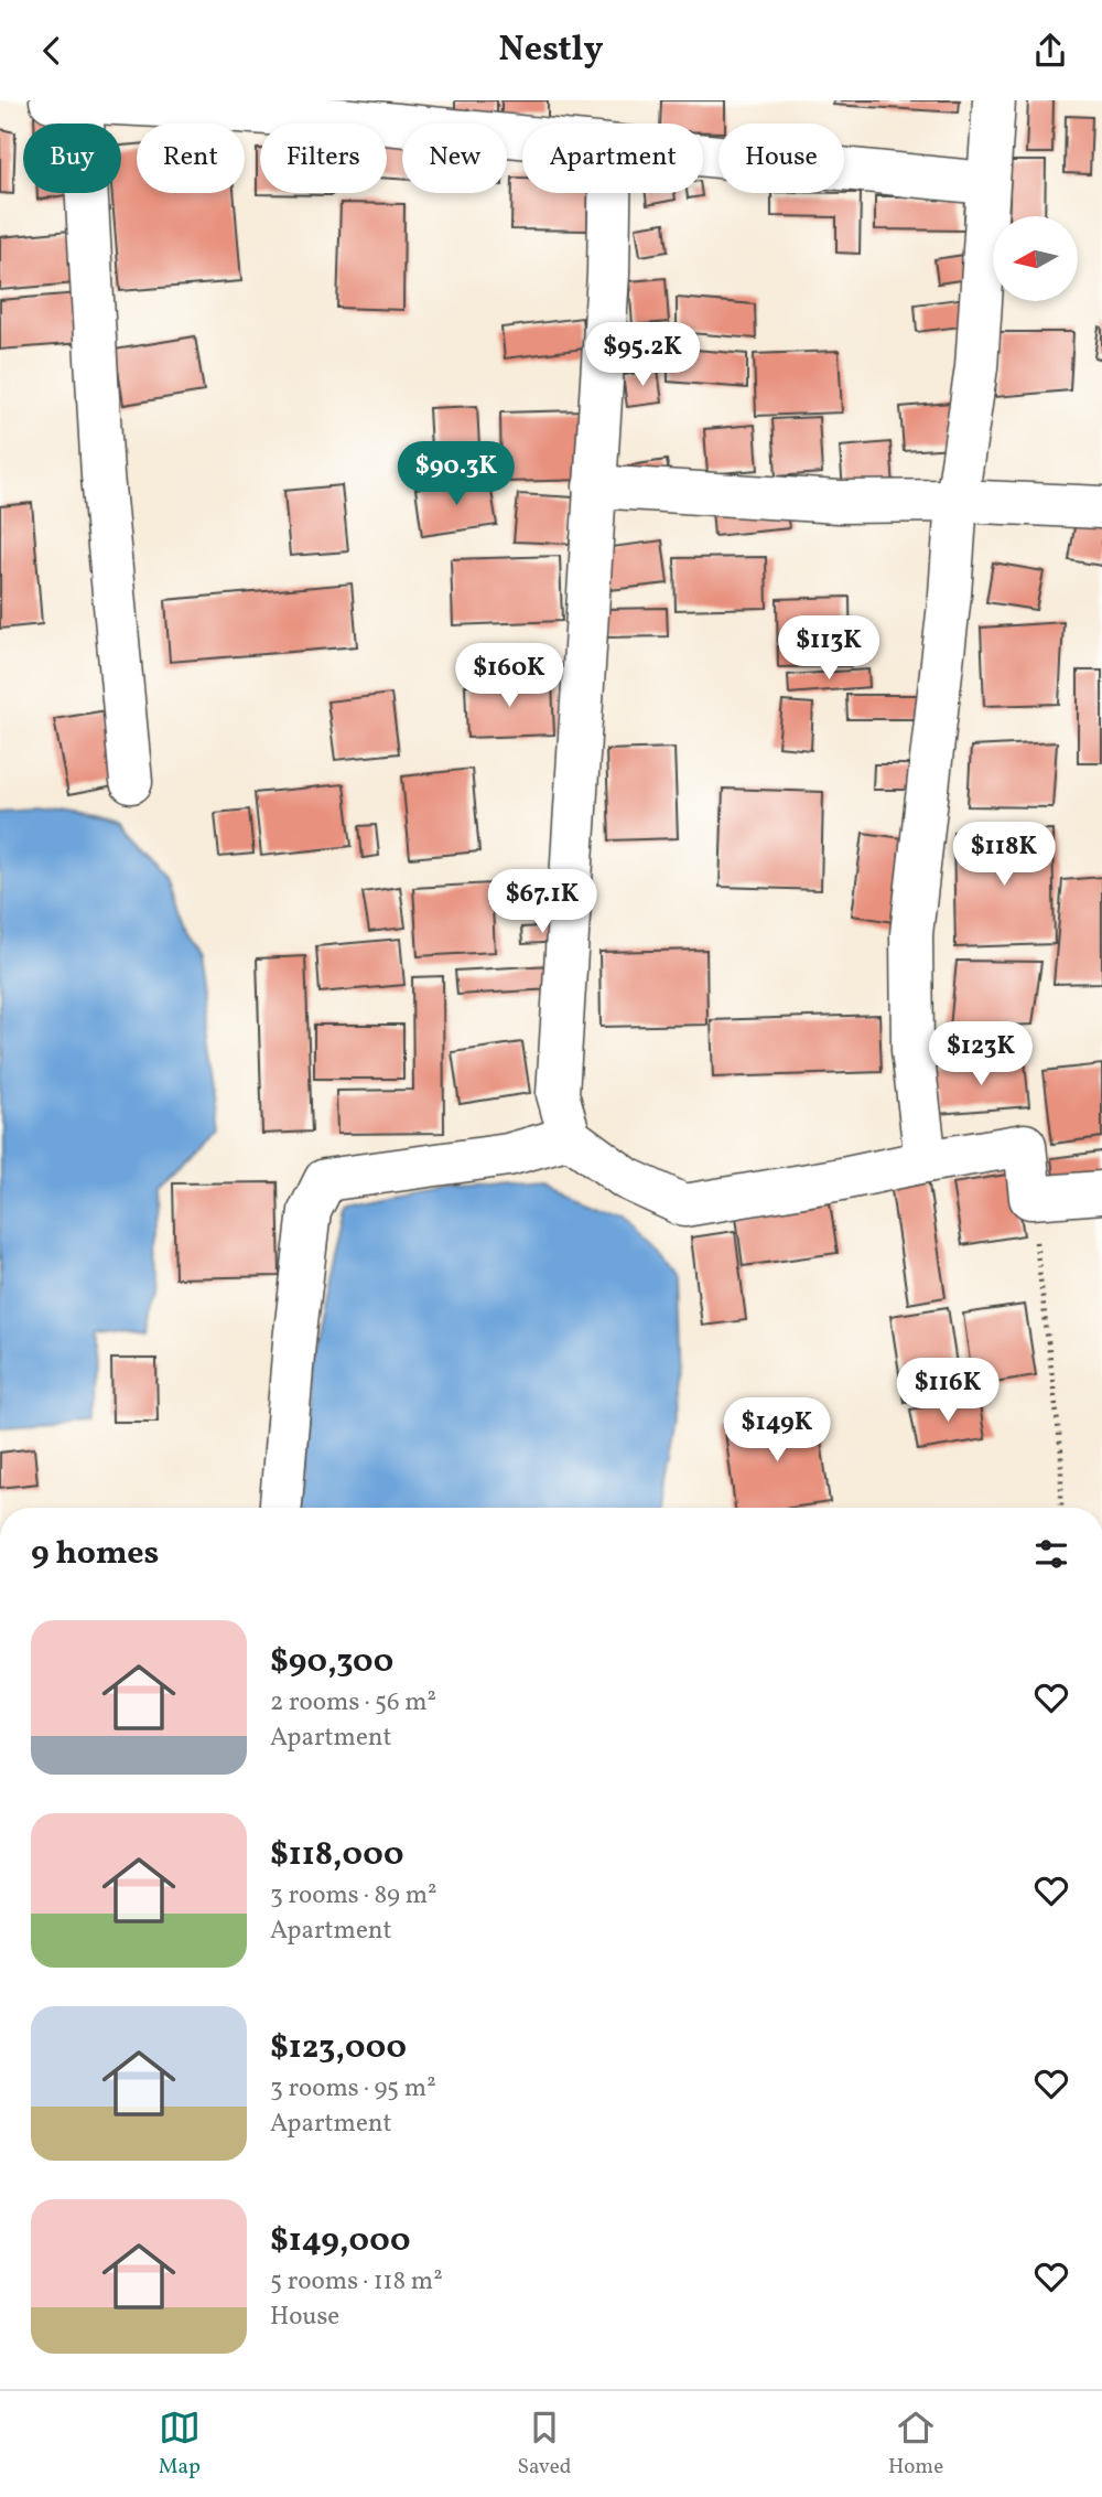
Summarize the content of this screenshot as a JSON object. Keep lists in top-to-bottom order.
{
  "north": "left",
  "page": {
    "header": "Nestly",
    "chip": [
      "Buy",
      "Rent",
      "Filters",
      "New",
      "Apartment",
      "House"
    ],
    "price": [
      "$95.2K",
      "$90.3K",
      "$113K",
      "$160K",
      "$118K",
      "$67.1K",
      "$123K",
      "$116K",
      "$149K"
    ],
    "heading": "9 homes",
    "list": [
      {
        "name": "$90,300",
        "note": "2 rooms · 56 m² · Apartment"
      },
      {
        "name": "$118,000",
        "note": "3 rooms · 89 m² · Apartment"
      },
      {
        "name": "$123,000",
        "note": "3 rooms · 95 m² · Apartment"
      },
      {
        "name": "$149,000",
        "note": "5 rooms · 118 m² · House"
      }
    ],
    "tabs": ["Map", "Saved", "Home"]
  }
}
